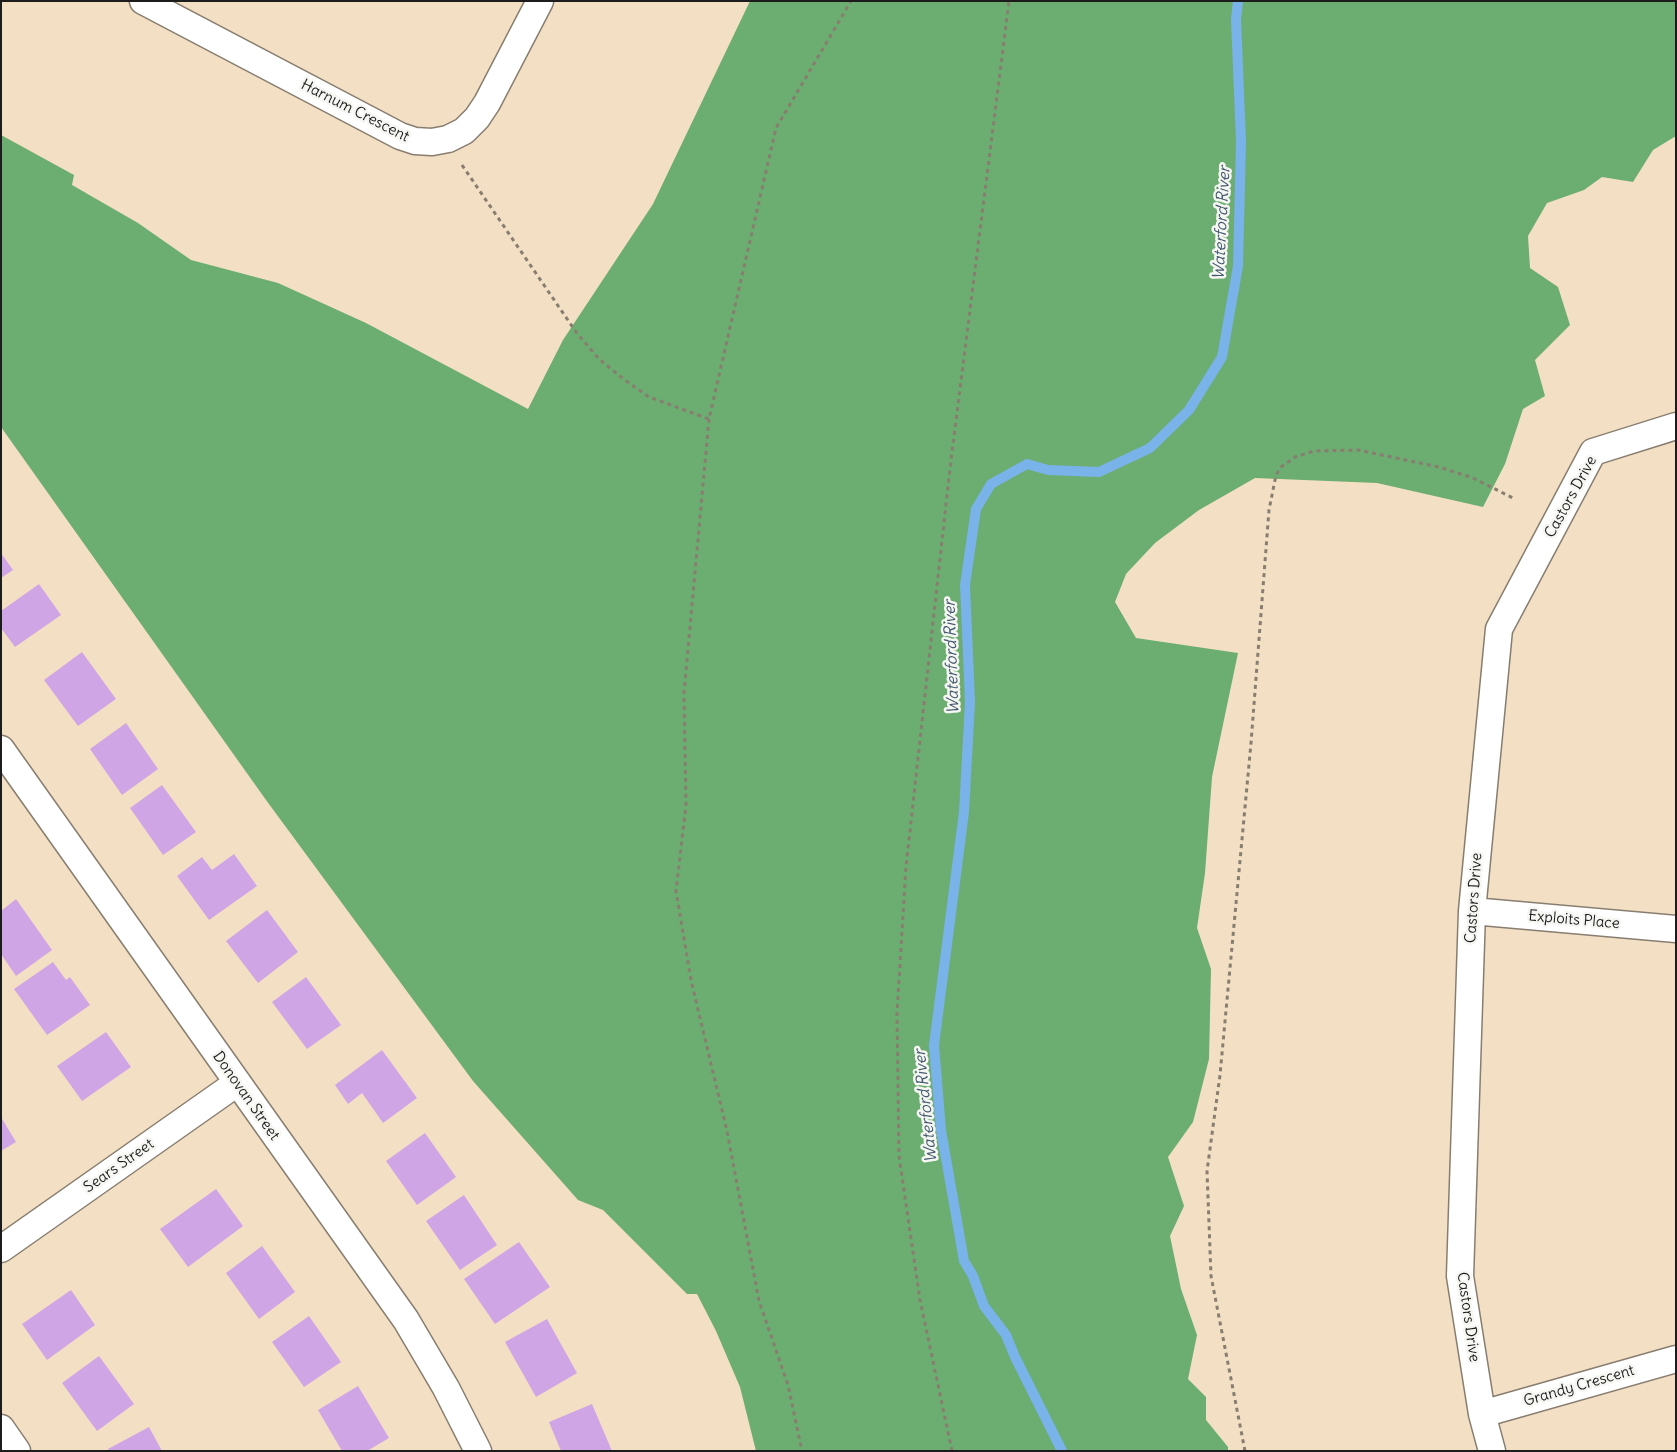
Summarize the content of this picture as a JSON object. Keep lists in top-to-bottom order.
{
  "streets": {
    "street": [
      "Harnum Crescent",
      "Castors Drive",
      "Exploits Place",
      "Donovan Street",
      "Sears Street",
      "Grandy Crescent"
    ]
  },
  "crossings": [
    ["Castors Drive", "Exploits Place"],
    ["Castors Drive", "Grandy Crescent"],
    ["Donovan Street", "Sears Street"]
  ],
  "water": ["Waterford River"]
}
